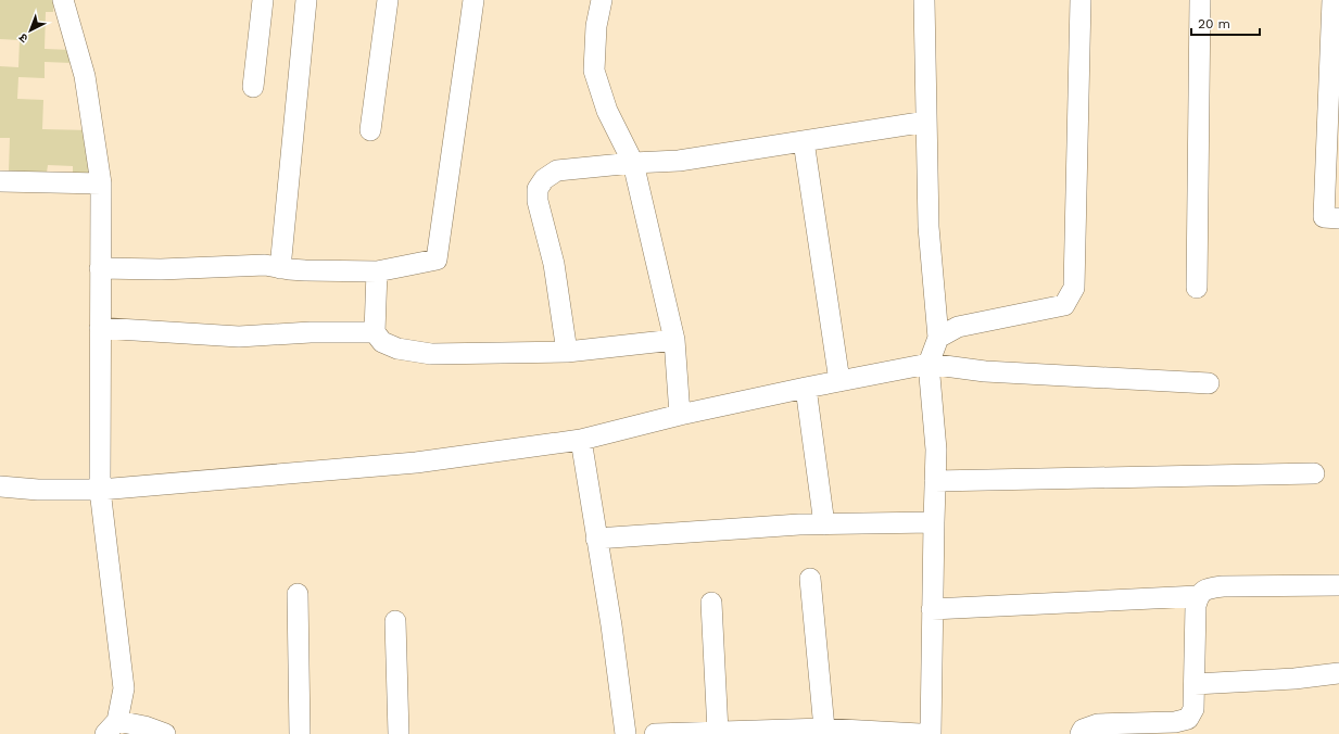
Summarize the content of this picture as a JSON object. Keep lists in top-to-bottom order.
{
  "scale_bar": "20 m",
  "north": "bottom left"
}
